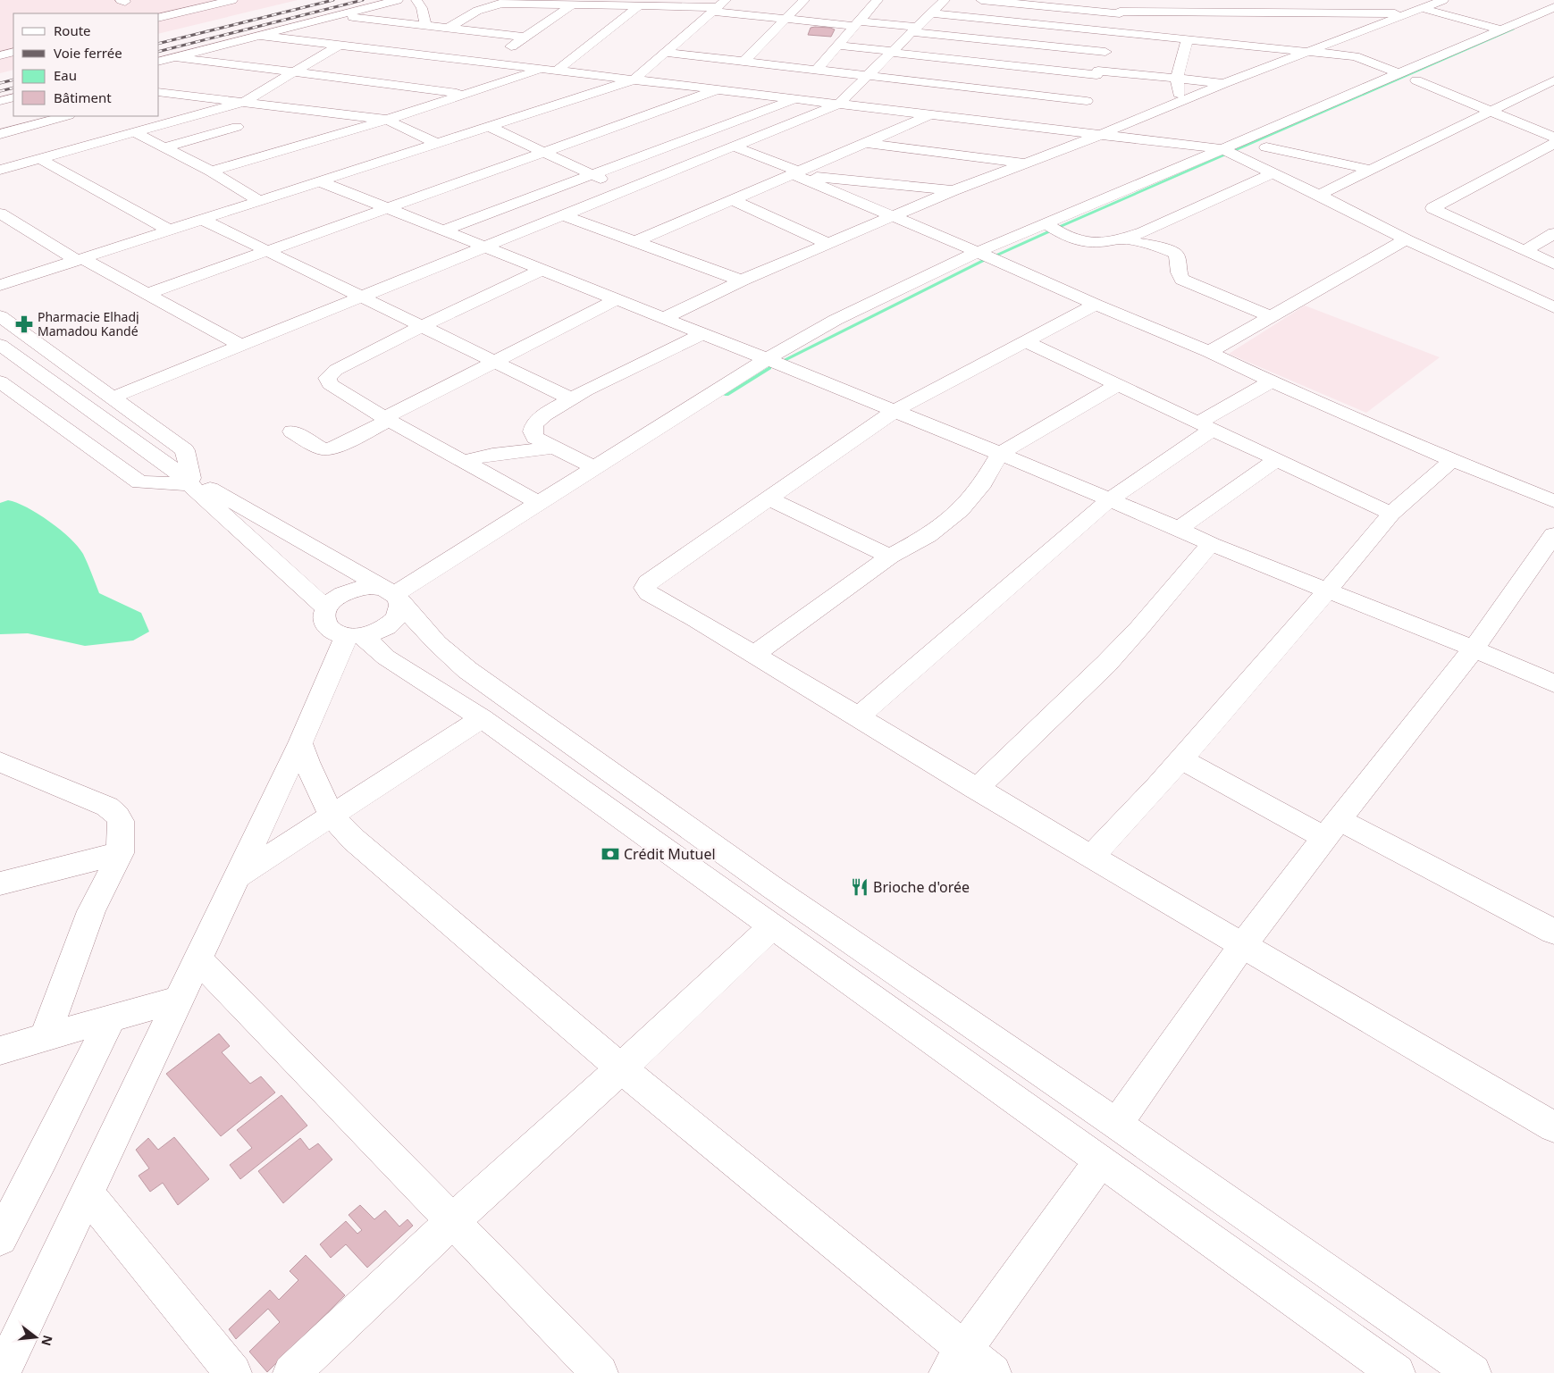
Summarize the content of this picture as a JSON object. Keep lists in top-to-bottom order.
{
  "places": {
    "pharmacy": ["Pharmacie Elhadj Mamadou Kandé"],
    "bank": ["Crédit Mutuel"],
    "restaurant": ["Brioche d'orée"]
  },
  "legend": [
    "Route",
    "Voie ferrée",
    "Eau",
    "Bâtiment"
  ],
  "north": "right"
}
